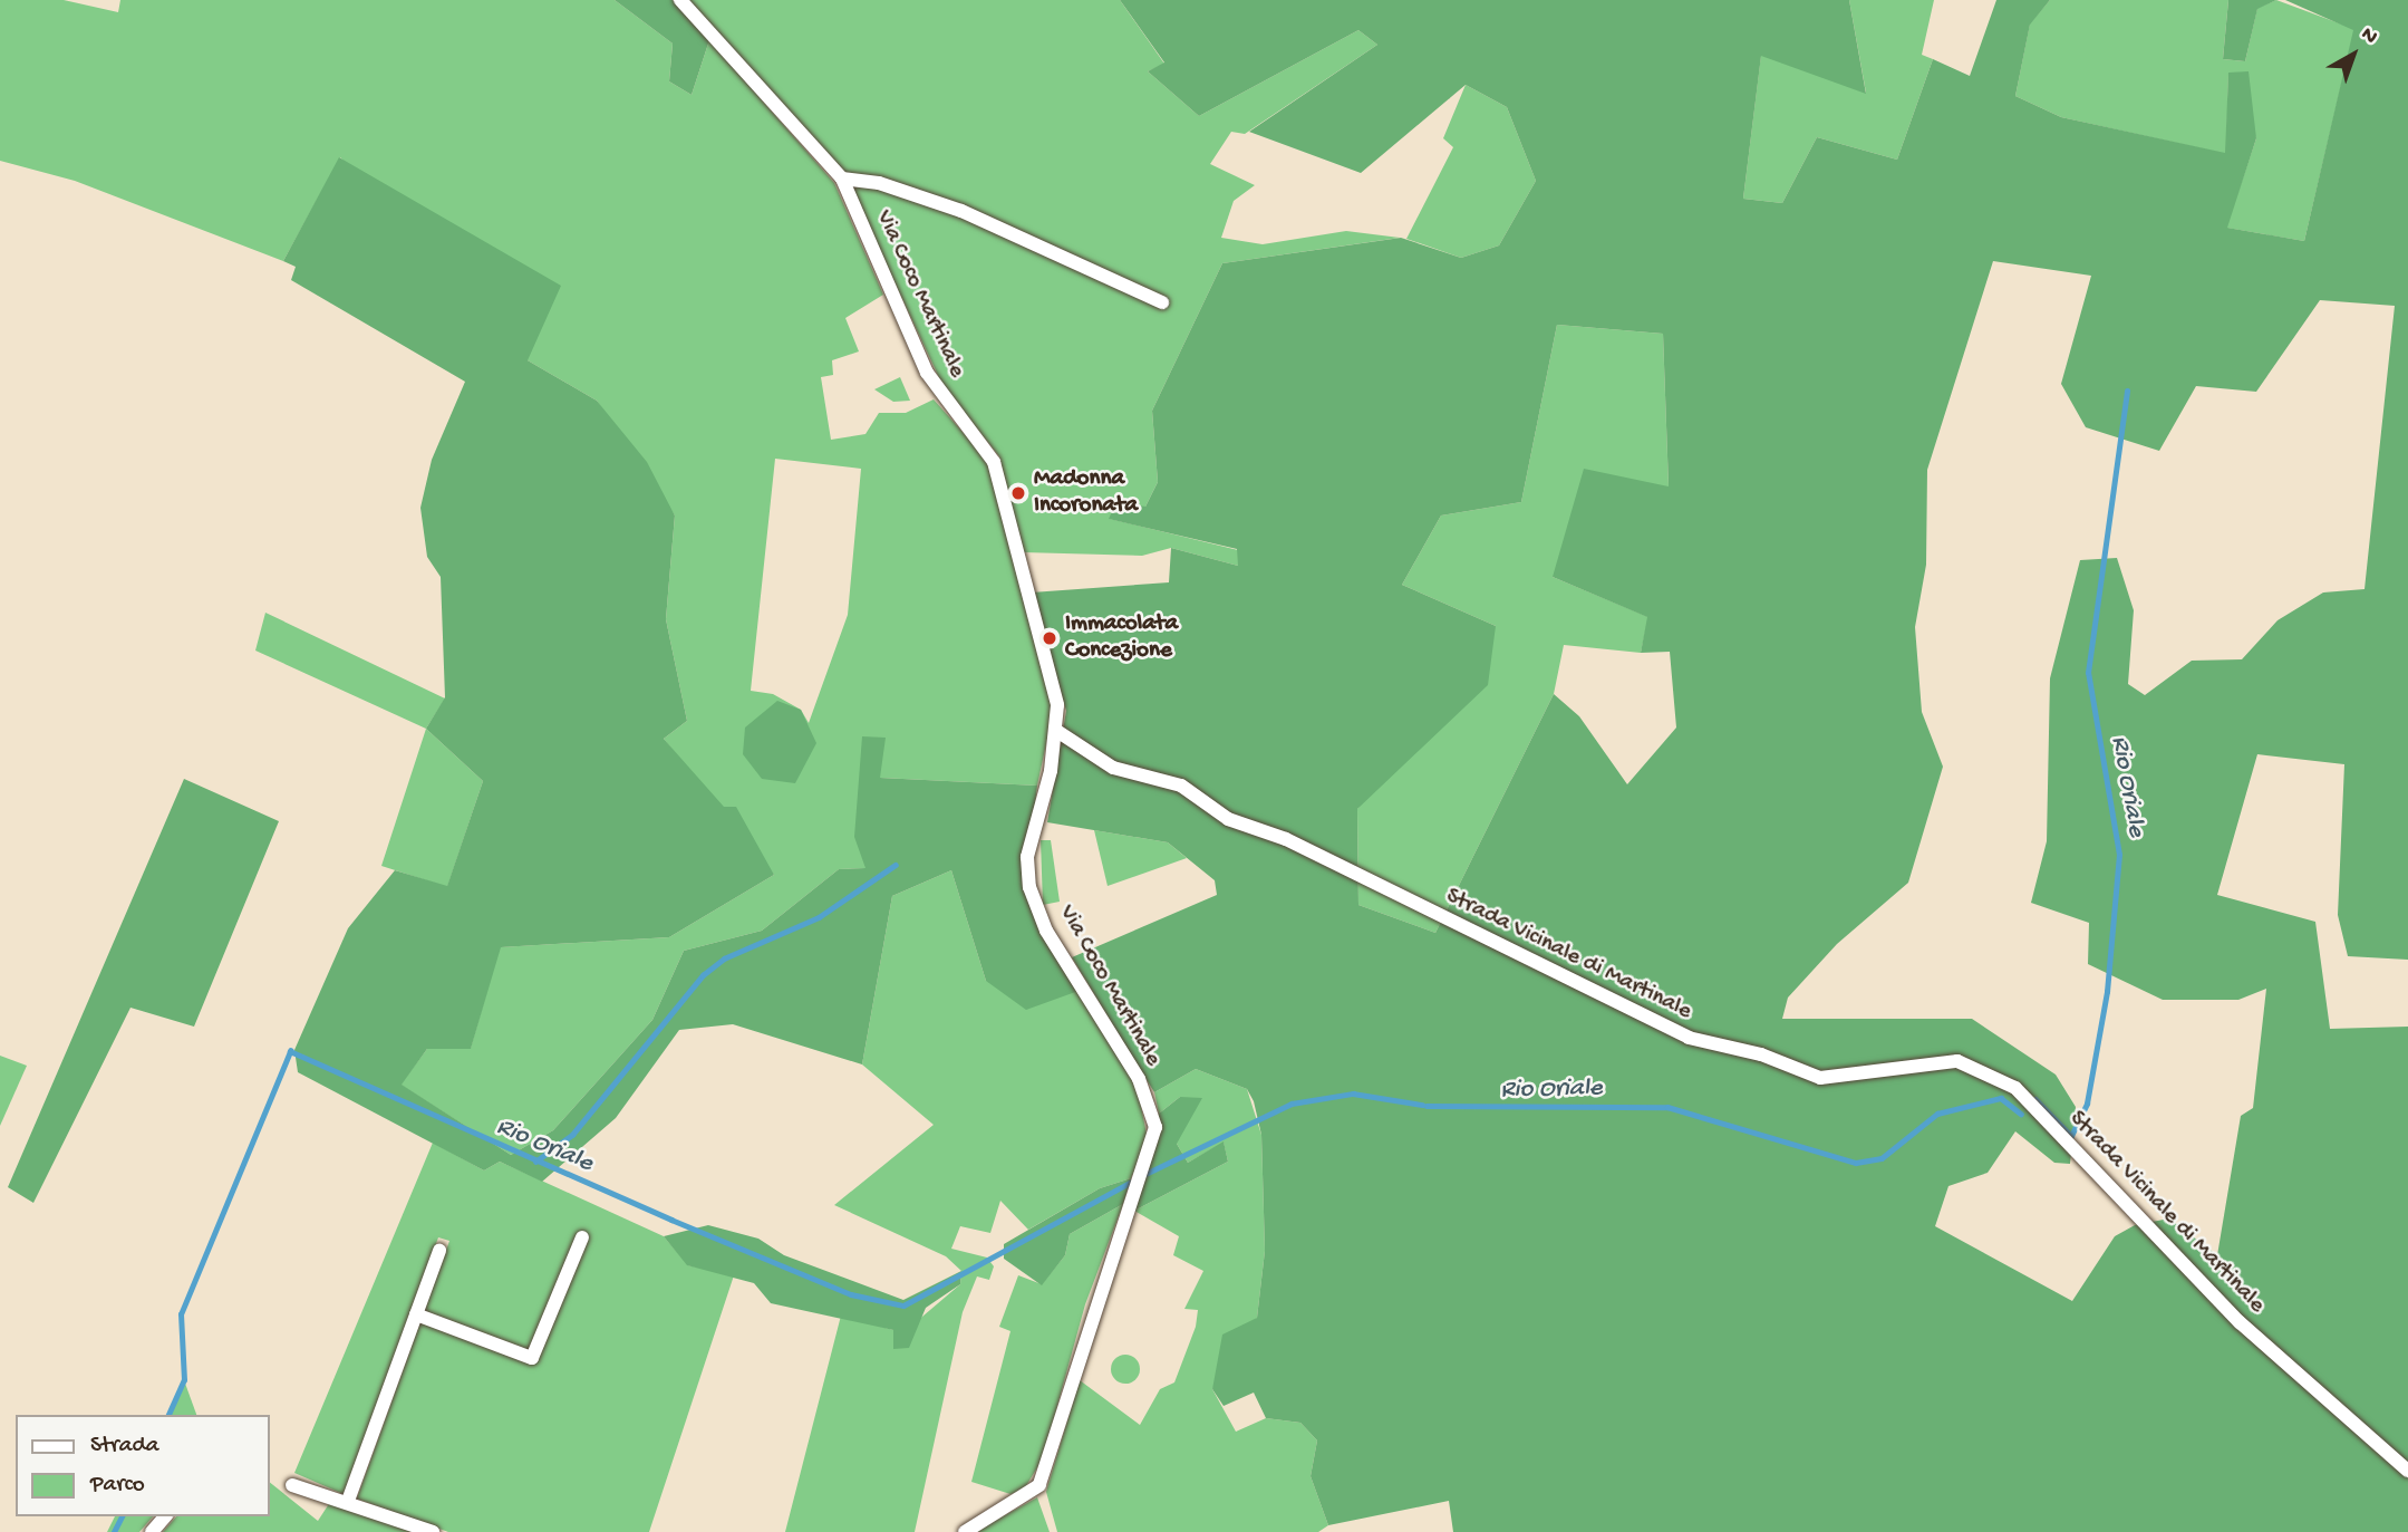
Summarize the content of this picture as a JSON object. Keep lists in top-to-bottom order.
{
  "streets": {
    "street": ["Via Coco Martinale", "Strada Vicinale di Martinale"]
  },
  "crossings": [
    ["Via Coco Martinale", "Strada Vicinale di Martinale"]
  ],
  "water": ["Rio Oriale"],
  "places": ["Madonna Incoronata", "Immacolata Concezione"],
  "legend": ["Strada", "Parco"],
  "north": "top right"
}
